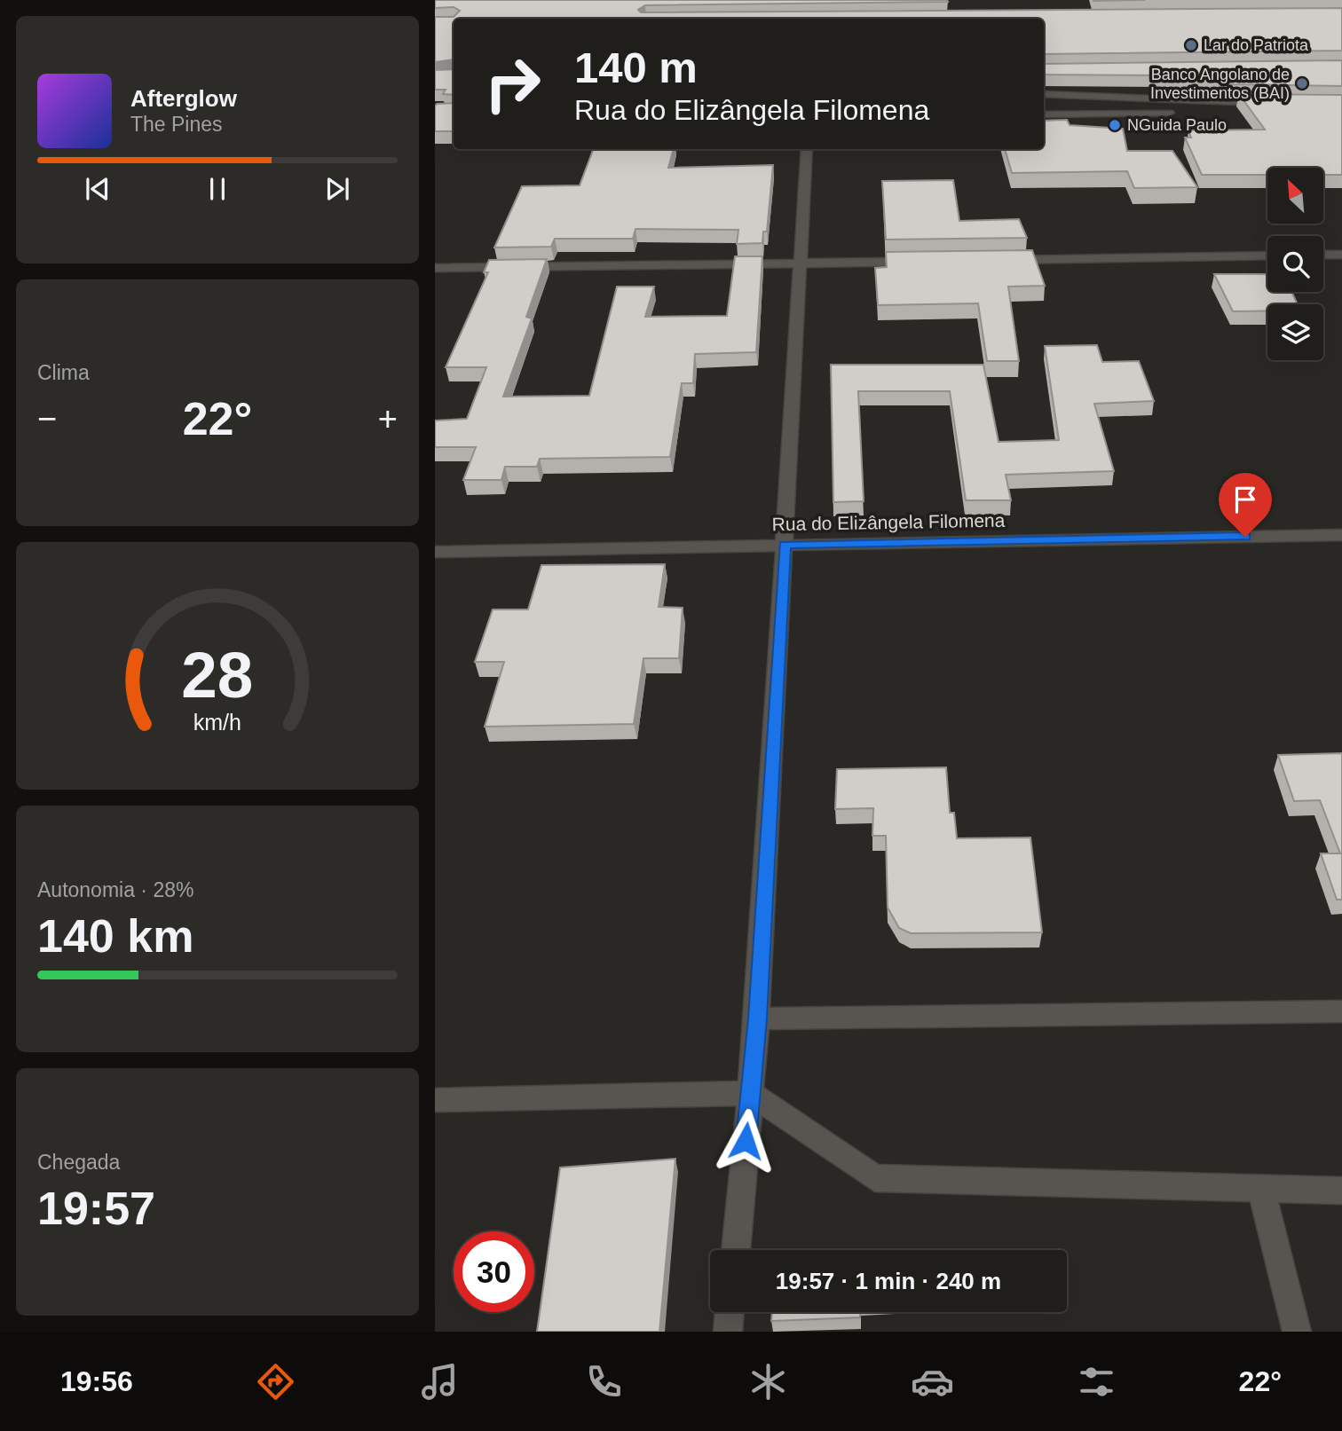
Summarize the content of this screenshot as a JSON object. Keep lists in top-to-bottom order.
{
  "streets": {
    "street": ["Rua do Elizângela Filomena"]
  },
  "places": ["Lar do Patriota", "Banco Angolano de Investimentos (BAI)", "NGuida Paulo"],
  "north": "top left",
  "page": {
    "turn": ["140 m", "Rua do Elizângela Filomena"],
    "song": ["Afterglow", "The Pines"],
    "tile": [
      "Clima",
      ["Autonomia · 28%", "140 km"],
      ["Chegada", "19:57"]
    ],
    "heat": ["−", "22°", "+"],
    "limit": "30",
    "trip": "19:57 · 1 min · 240 m",
    "tabs": ["19:56", "22°"],
    "gauge": ["28", "km/h"]
  }
}
